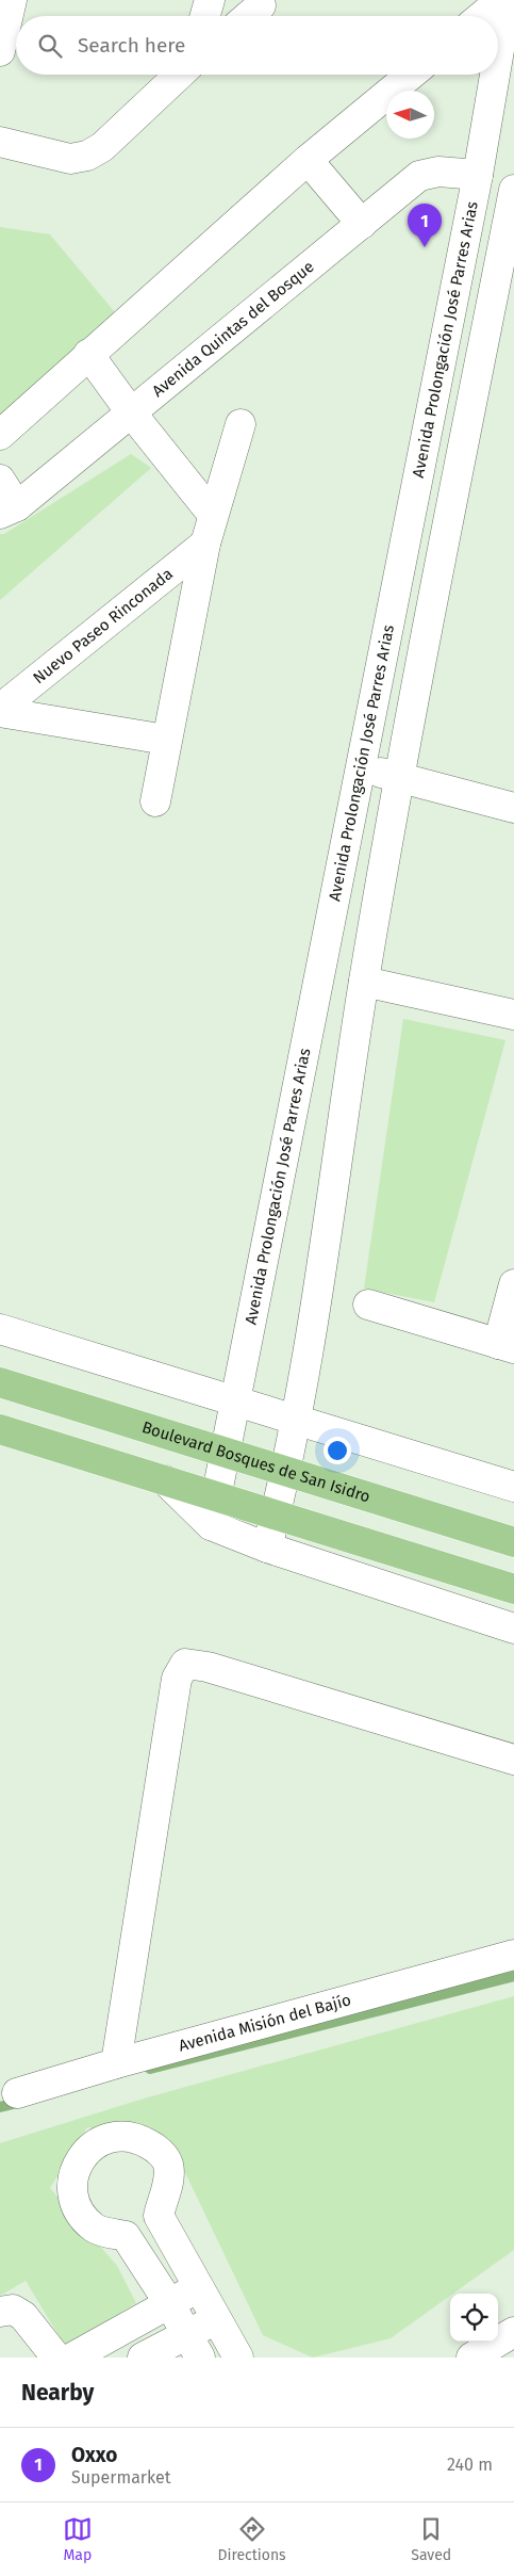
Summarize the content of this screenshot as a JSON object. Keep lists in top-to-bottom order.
{
  "streets": {
    "main road": ["Boulevard Bosques de San Isidro"],
    "street": [
      "Avenida Quintas del Bosque",
      "Avenida Prolongación José Parres Arias",
      "Nuevo Paseo Rinconada",
      "Avenida Misión del Bajío"
    ]
  },
  "crossings": [
    ["Avenida Quintas del Bosque", "Avenida Prolongación José Parres Arias"],
    ["Avenida Prolongación José Parres Arias", "Boulevard Bosques de San Isidro"]
  ],
  "north": "left",
  "page": {
    "search": "Search here",
    "pins": "1",
    "heading": "Nearby",
    "list": [
      {
        "mark": "1",
        "name": "Oxxo",
        "note": "Supermarket",
        "value": "240 m"
      }
    ],
    "nav": ["Map", "Directions", "Saved"]
  }
}
